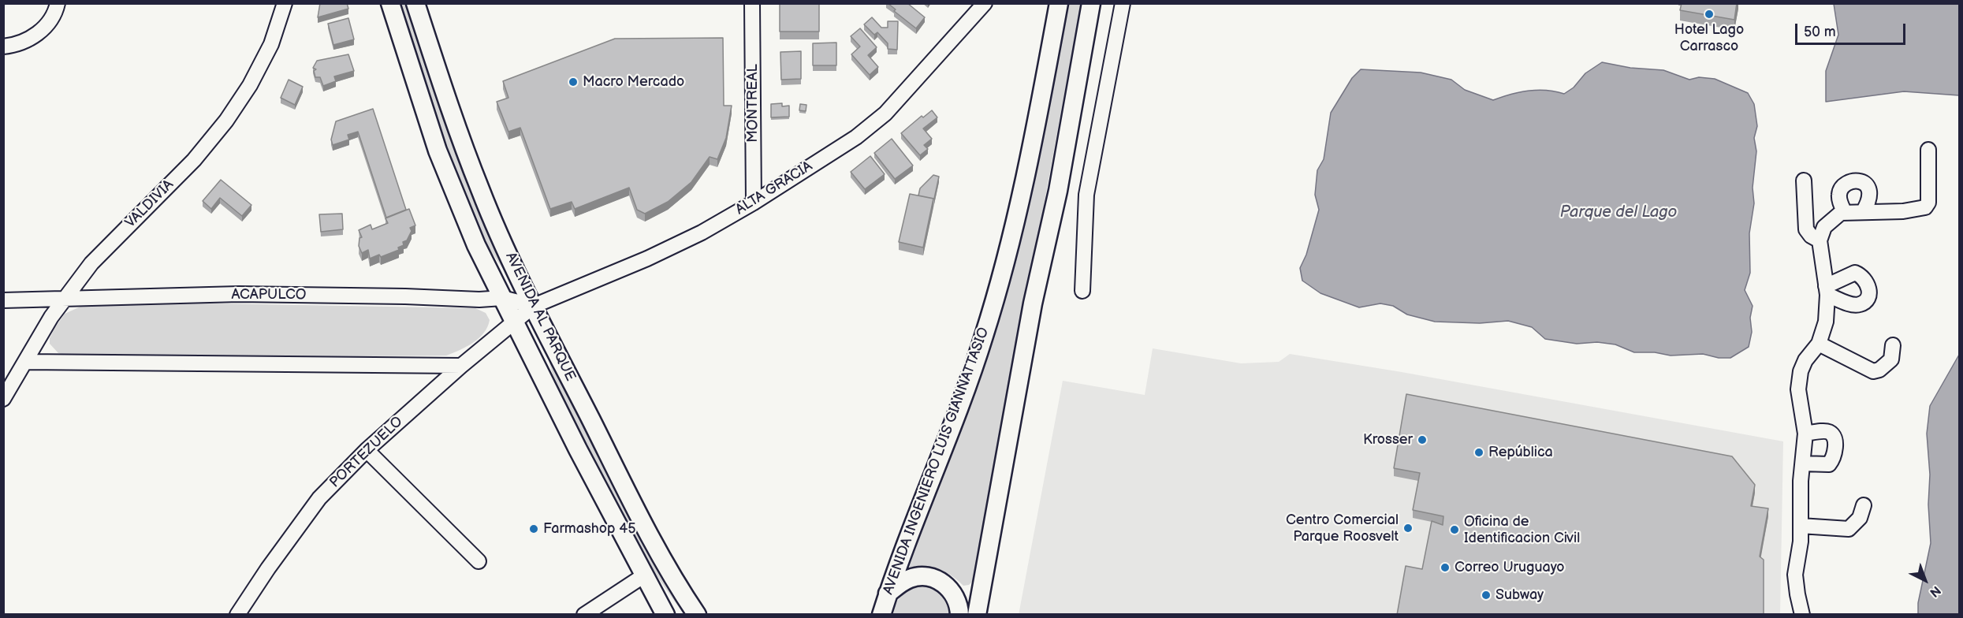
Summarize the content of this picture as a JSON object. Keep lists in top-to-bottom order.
{
  "streets": {
    "main road": ["AVENIDA AL PARQUE", "AVENIDA INGENIERO LUIS GIANNATTASIO"],
    "street": [
      "MONTREAL",
      "ALTA GRACIA",
      "VALDIVIA",
      "ACAPULCO",
      "PORTEZUELO"
    ]
  },
  "crossings": [
    ["MONTREAL", "ALTA GRACIA"],
    ["ALTA GRACIA", "ACAPULCO"],
    ["ALTA GRACIA", "AVENIDA AL PARQUE"],
    ["ALTA GRACIA", "PORTEZUELO"],
    ["VALDIVIA", "ACAPULCO"],
    ["ACAPULCO", "AVENIDA AL PARQUE"],
    ["ACAPULCO", "PORTEZUELO"],
    ["AVENIDA AL PARQUE", "PORTEZUELO"]
  ],
  "water": ["Parque del Lago"],
  "places": [
    "Hotel Lago Carrasco",
    "Macro Mercado",
    "Krosser",
    "República",
    "Centro Comercial Parque Roosvelt",
    "Farmashop 45",
    "Oficina de Identificacion Civil",
    "Correo Uruguayo",
    "Subway"
  ],
  "scale_bar": "50 m",
  "north": "bottom right"
}
